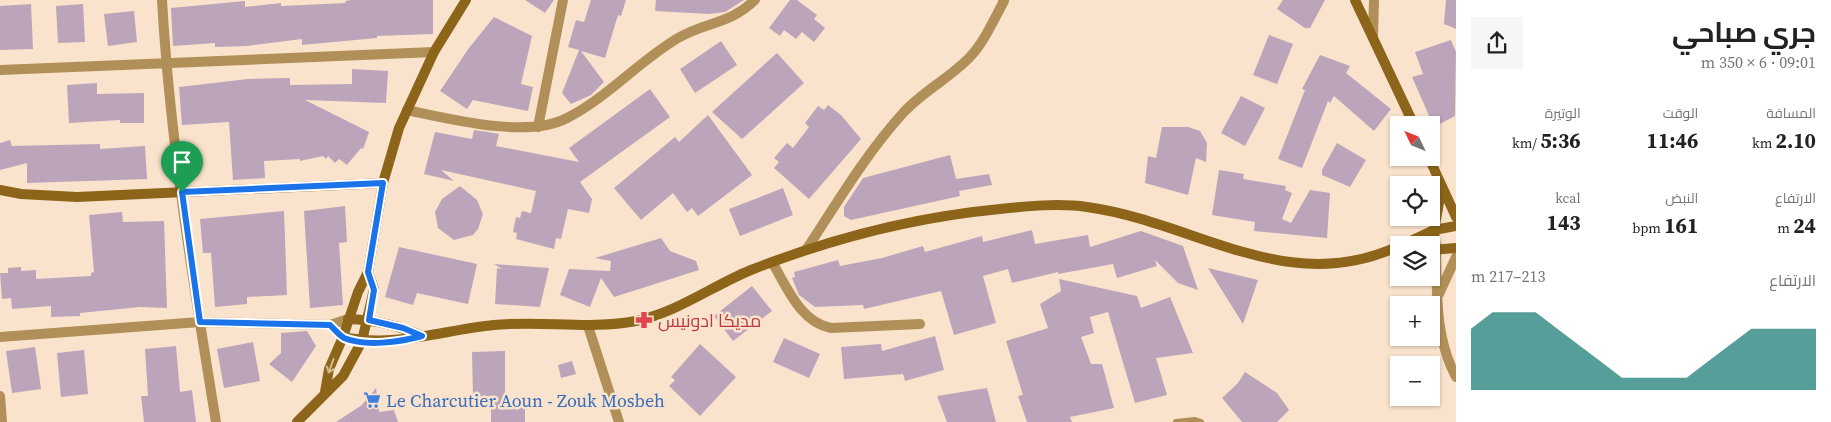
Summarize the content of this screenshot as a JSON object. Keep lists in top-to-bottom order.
{
  "places": {
    "pharmacy": ["مديكا ادونيس"],
    "supermarket": ["Le Charcutier Aoun - Zouk Mosbeh"]
  },
  "north": "top left",
  "page": {
    "heading": ["جري صباحي", "09:01 · 6 × 350 m"],
    "stats": [
      ["المسافة", "2.10 km"],
      ["الوقت", "11:46"],
      ["الوتيرة", "5:36 /km"],
      ["الارتفاع", "24 m"],
      ["النبض", "161 bpm"],
      ["kcal", "143"]
    ],
    "map_buttons": ["+", "−"],
    "chart": ["الارتفاع", "213–217 m"]
  }
}
